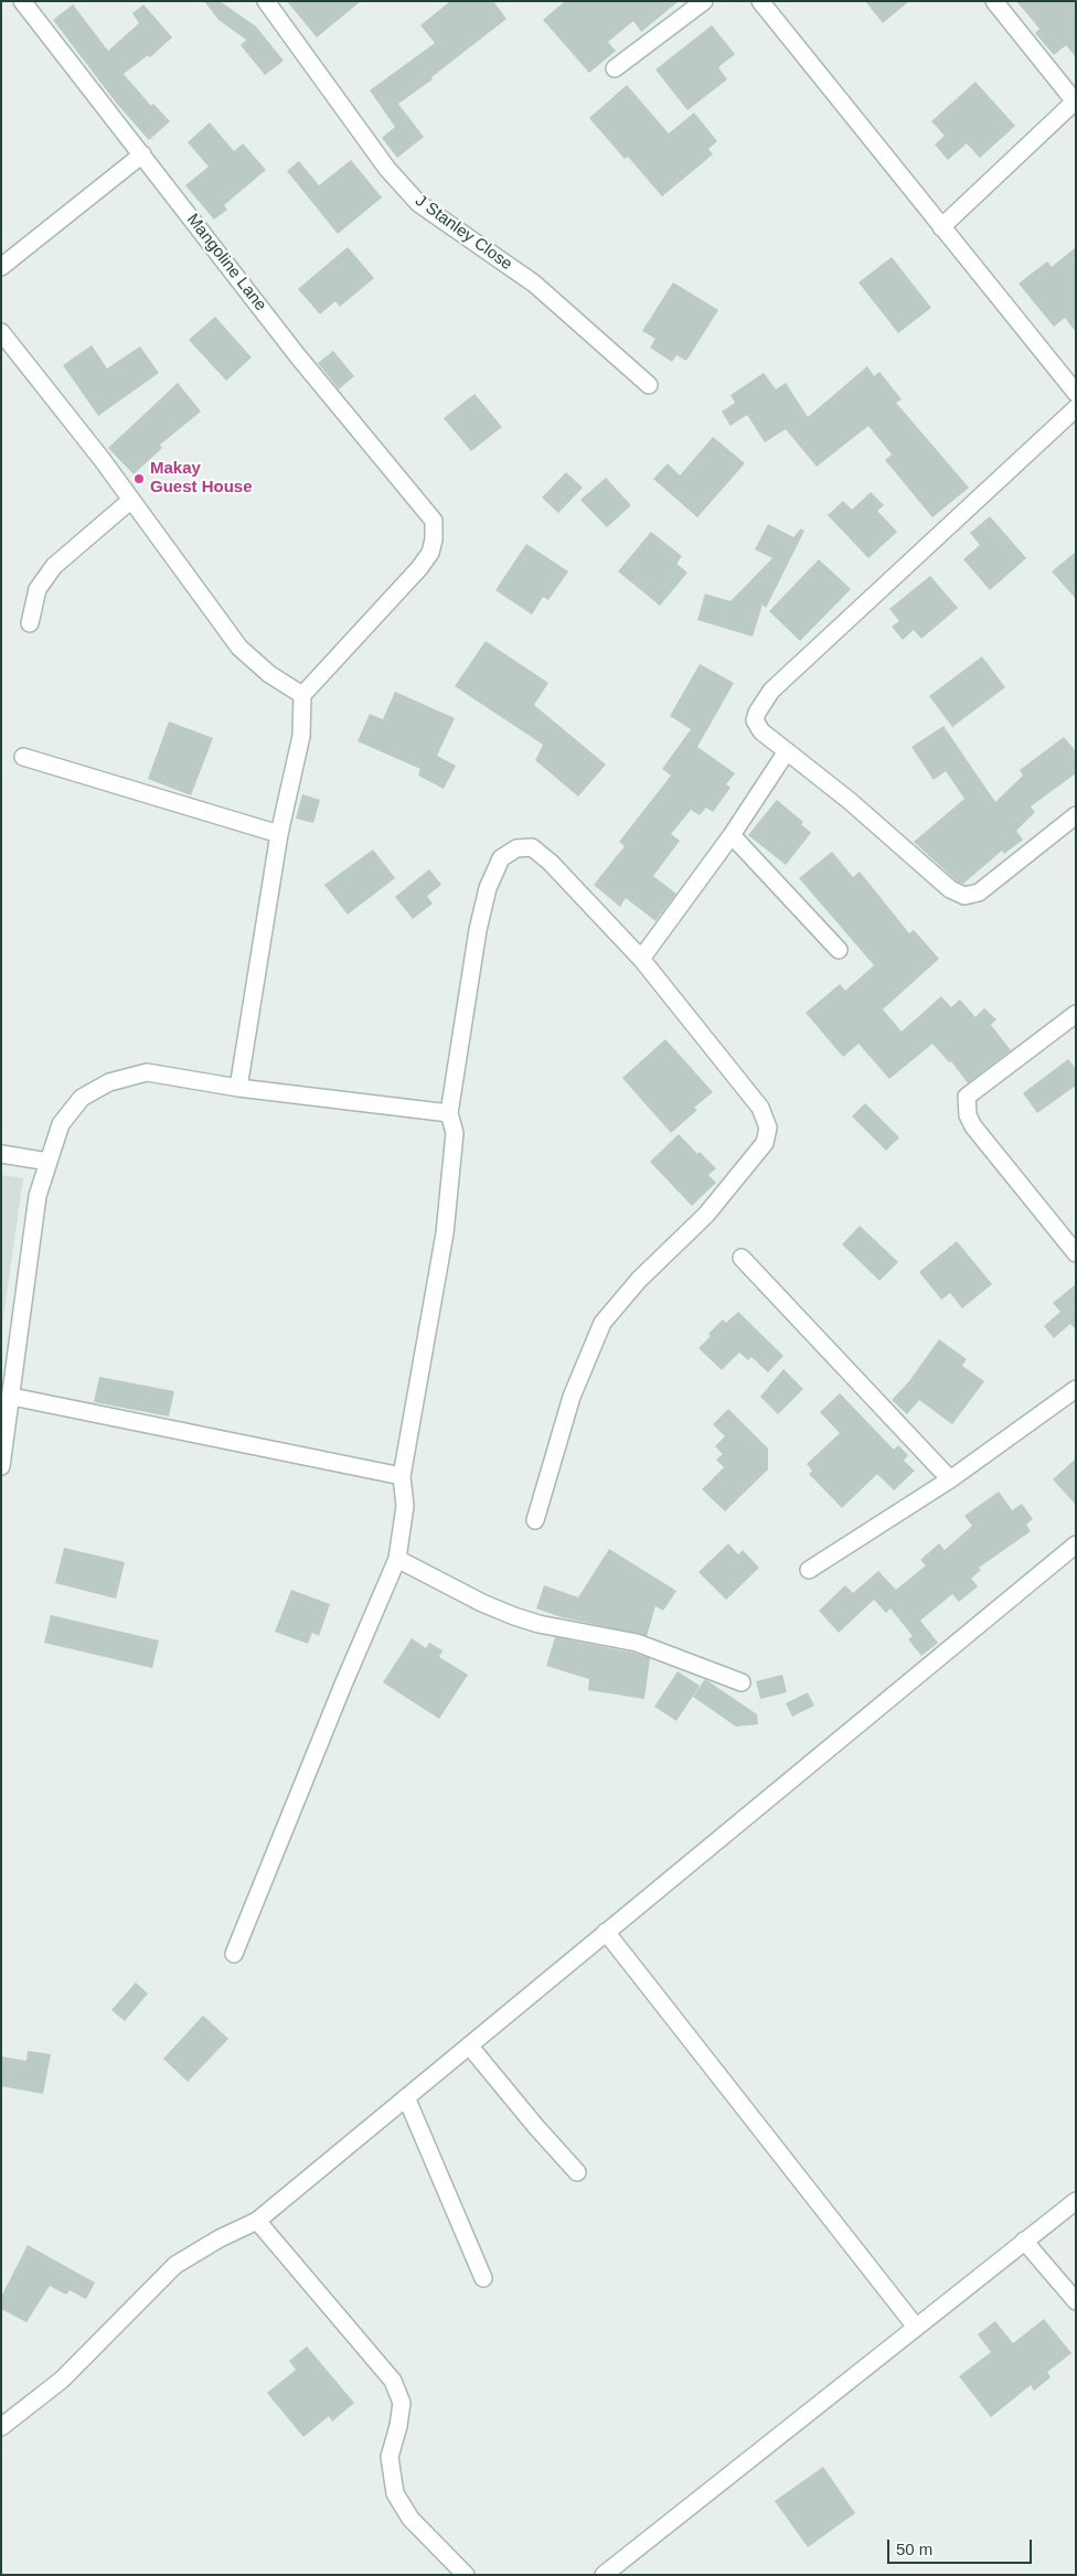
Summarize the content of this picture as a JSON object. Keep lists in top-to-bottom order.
{
  "streets": {
    "street": ["J Stanley Close", "Mangoline Lane"]
  },
  "places": ["Makay Guest House"],
  "scale_bar": "50 m"
}
